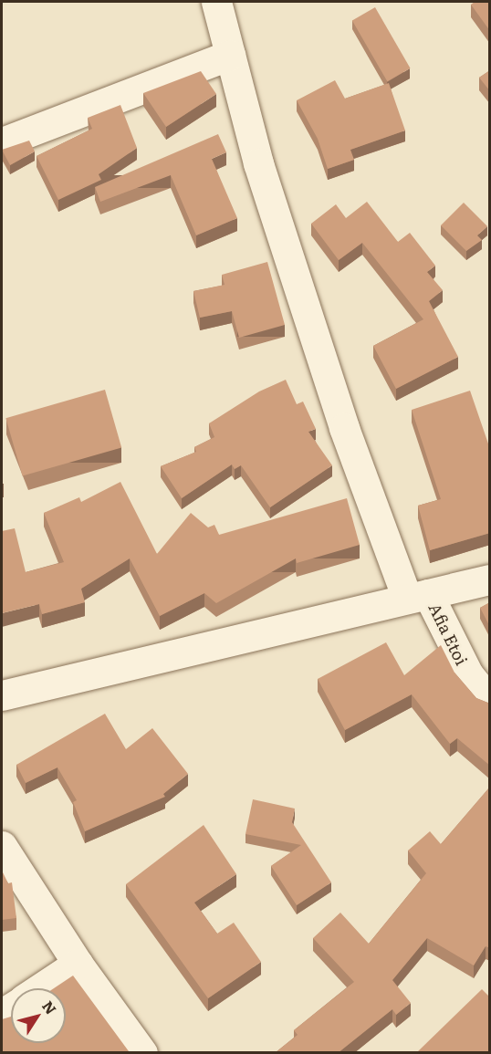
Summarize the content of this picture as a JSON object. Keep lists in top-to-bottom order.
{
  "streets": {
    "street": ["Afia Etoi"]
  },
  "north": "top right"
}
